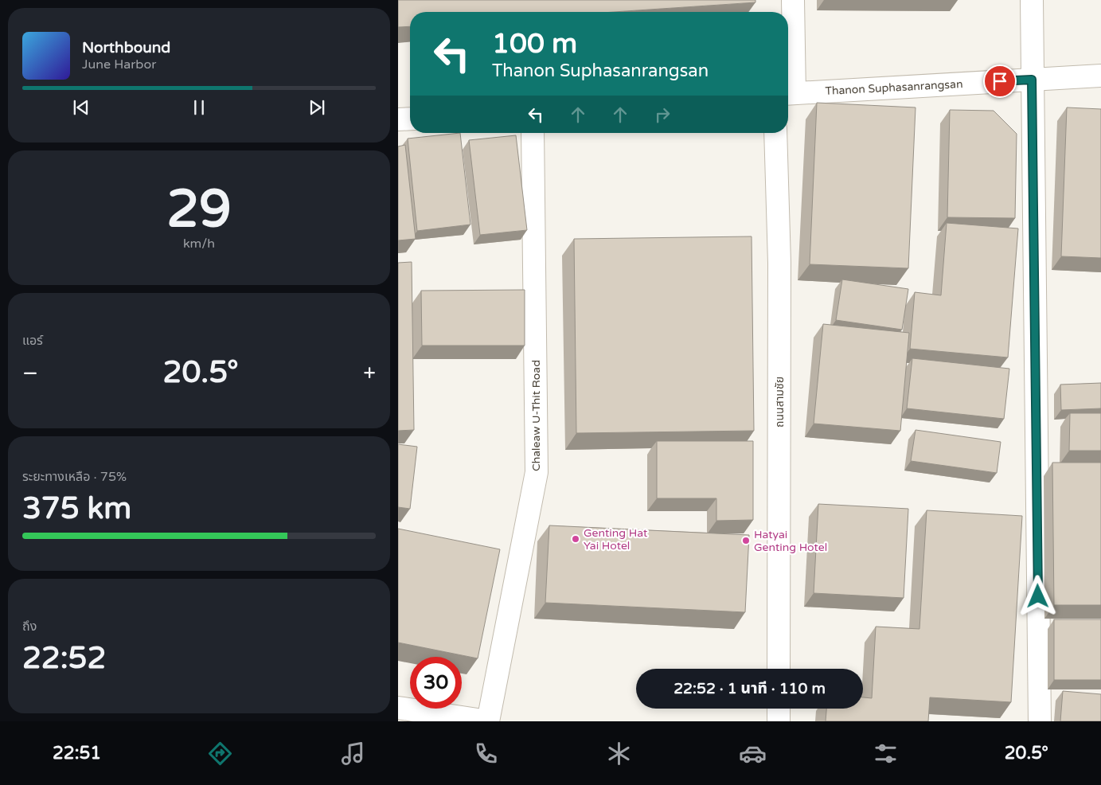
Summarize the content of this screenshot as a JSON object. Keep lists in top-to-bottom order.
{
  "streets": {
    "street": ["Thanon Suphasanrangsan", "ถนนสามชัย", "Chaleaw U-Thit Road"]
  },
  "places": ["Genting Hat Yai Hotel", "Hatyai Genting Hotel"],
  "page": {
    "turn": ["100 m", "Thanon Suphasanrangsan"],
    "song": ["Northbound", "June Harbor"],
    "tile": [
      ["29", "km/h"],
      "แอร์",
      ["ระยะทางเหลือ · 75%", "375 km"],
      ["ถึง", "22:52"]
    ],
    "heat": ["−", "20.5°", "+"],
    "limit": "30",
    "trip": "22:52 · 1 นาที · 110 m",
    "tabs": ["22:51", "20.5°"]
  }
}
